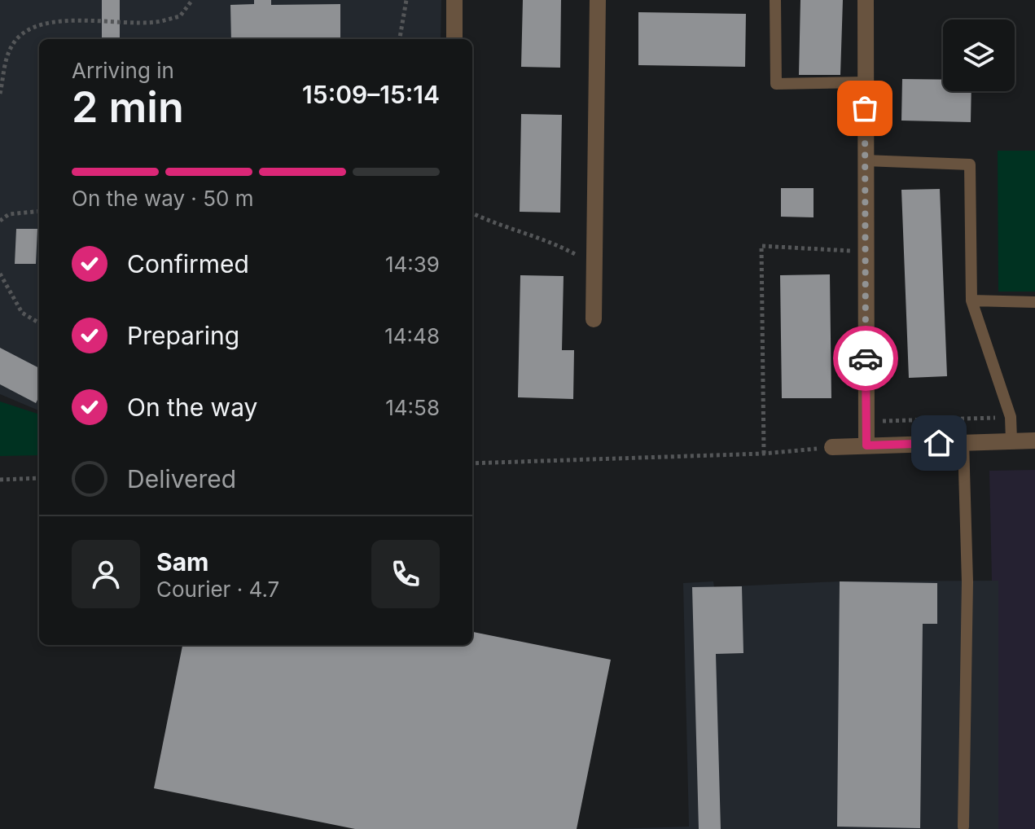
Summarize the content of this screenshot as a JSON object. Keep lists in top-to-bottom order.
{
  "page": {
    "heading": ["2 min", "Arriving in", "15:09–15:14"],
    "panel": ["Sam", "Courier · 4.7"],
    "bar": "On the way · 50 m",
    "list": [
      ["Confirmed", "14:39"],
      ["Preparing", "14:48"],
      ["On the way", "14:58"],
      "Delivered"
    ]
  }
}
